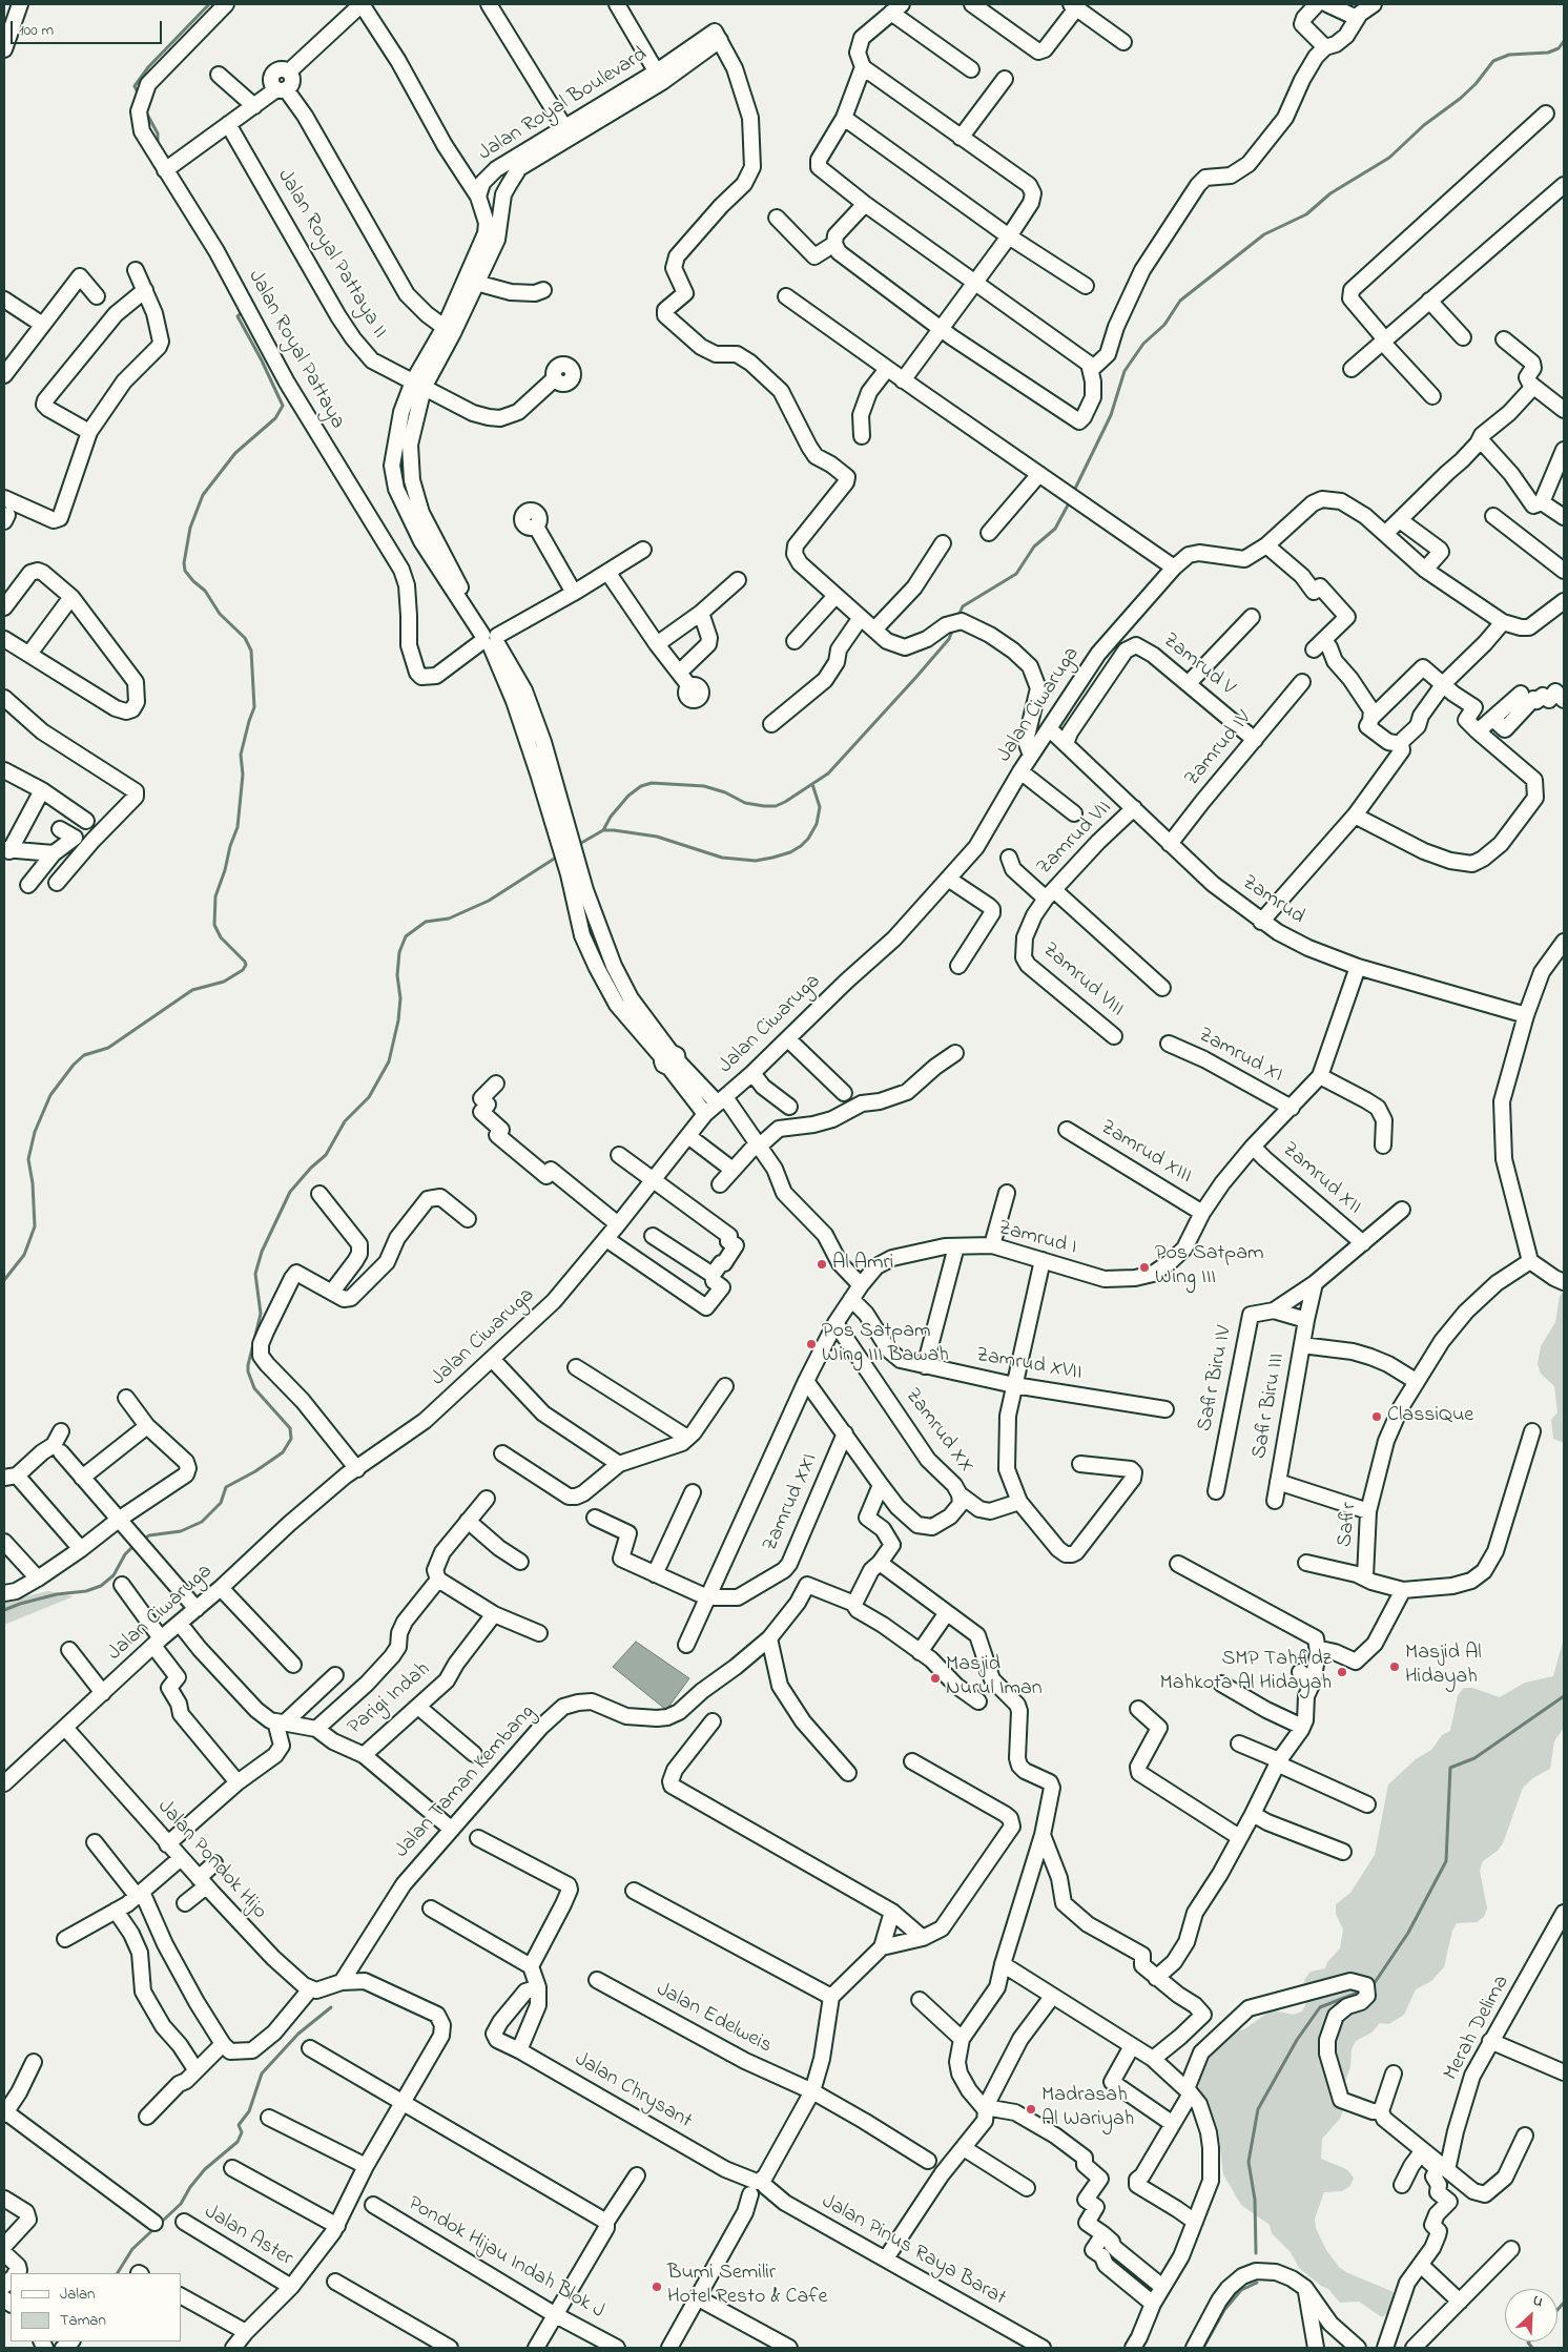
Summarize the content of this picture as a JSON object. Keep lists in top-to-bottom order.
{
  "streets": {
    "street": [
      "Jalan Royal Boulevard",
      "Jalan Royal Pattaya II",
      "Jalan Royal Pattaya",
      "Zamrud V",
      "Jalan Ciwaruga",
      "Zamrud IV",
      "Zamrud VII",
      "Zamrud",
      "Zamrud VIII",
      "Zamrud XI",
      "Zamrud XIII",
      "Zamrud XII",
      "Zamrud I",
      "Zamrud XVII",
      "Safir Biru IV",
      "Safir Biru III",
      "Zamrud XX",
      "Zamrud XXI",
      "Safir",
      "Parigi Indah",
      "Jalan Taman Kembang",
      "Jalan Pondok Hijo",
      "Jalan Edelweis",
      "Merah Delima",
      "Jalan Chrysant",
      "Jalan Aster",
      "Jalan Pinus Raya Barat",
      "Pondok Hijau Indah Blok J"
    ]
  },
  "crossings": [
    ["Jalan Royal Boulevard", "Jalan Royal Pattaya II"],
    ["Jalan Royal Boulevard", "Jalan Royal Pattaya"],
    ["Zamrud V", "Zamrud IV"],
    ["Zamrud V", "Zamrud"],
    ["Jalan Ciwaruga", "Zamrud"],
    ["Jalan Ciwaruga", "Jalan Pondok Hijo"],
    ["Zamrud IV", "Zamrud"],
    ["Zamrud VII", "Zamrud"],
    ["Zamrud VII", "Zamrud VIII"],
    ["Zamrud", "Zamrud I"],
    ["Zamrud XI", "Zamrud I"],
    ["Zamrud XIII", "Zamrud I"],
    ["Zamrud XII", "Zamrud I"],
    ["Zamrud XII", "Safir Biru IV"],
    ["Zamrud I", "Zamrud XVII"],
    ["Zamrud I", "Zamrud XX"],
    ["Zamrud I", "Zamrud XXI"],
    ["Safir Biru IV", "Safir Biru III"],
    ["Zamrud XX", "Zamrud XXI"],
    ["Jalan Chrysant", "Jalan Pinus Raya Barat"]
  ],
  "places": [
    "Al Amri",
    "Pos Satpam Wing III",
    "Pos Satpam Wing III Bawah",
    "ClassiQue",
    "Masjid Al Hidayah",
    "SMP Tahfidz Mahkota Al Hidayah",
    "Masjid Nurul Iman",
    "Madrasah Al Wariyah",
    "Bumi Semilir Hotel Resto & Cafe"
  ],
  "legend": ["Jalan", "Taman"],
  "scale_bar": "100 m",
  "north": "top right"
}
